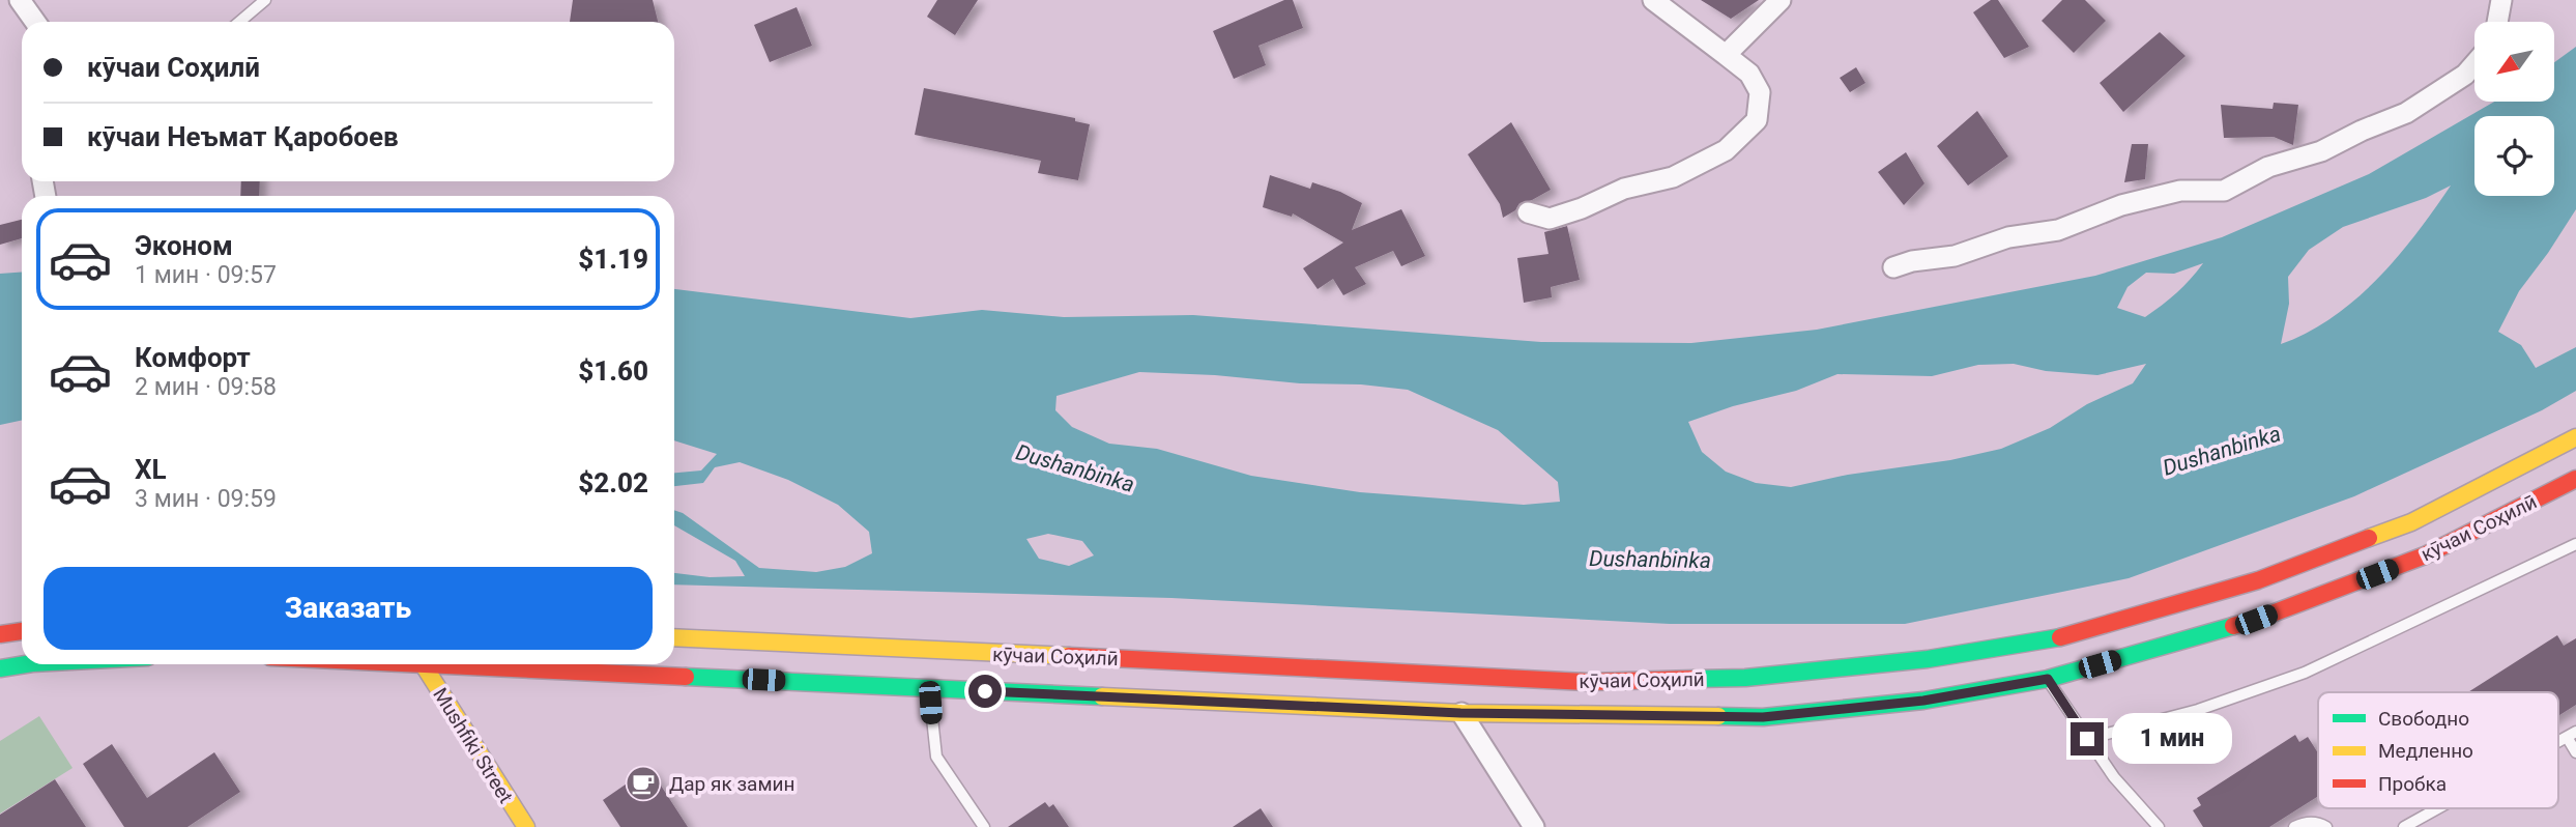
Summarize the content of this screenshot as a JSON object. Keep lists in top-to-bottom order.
{
  "streets": {
    "main road": ["кӯчаи Соҳилӣ", "Mushfiki Street"]
  },
  "water": ["Dushanbinka"],
  "places": {
    "cafe": ["Дар як замин"]
  },
  "legend": ["Свободно", "Медленно", "Пробка"],
  "north": "bottom left",
  "page": {
    "banner": ["кӯчаи Соҳилӣ", "кӯчаи Неъмат Қаробоев"],
    "list": [
      {
        "name": "Эконом",
        "note": "1 мин · 09:57",
        "value": "$1.19"
      },
      {
        "name": "Комфорт",
        "note": "2 мин · 09:58",
        "value": "$1.60"
      },
      {
        "name": "XL",
        "note": "3 мин · 09:59",
        "value": "$2.02"
      }
    ],
    "buttons": "Заказать",
    "bubble": "1 мин"
  }
}
